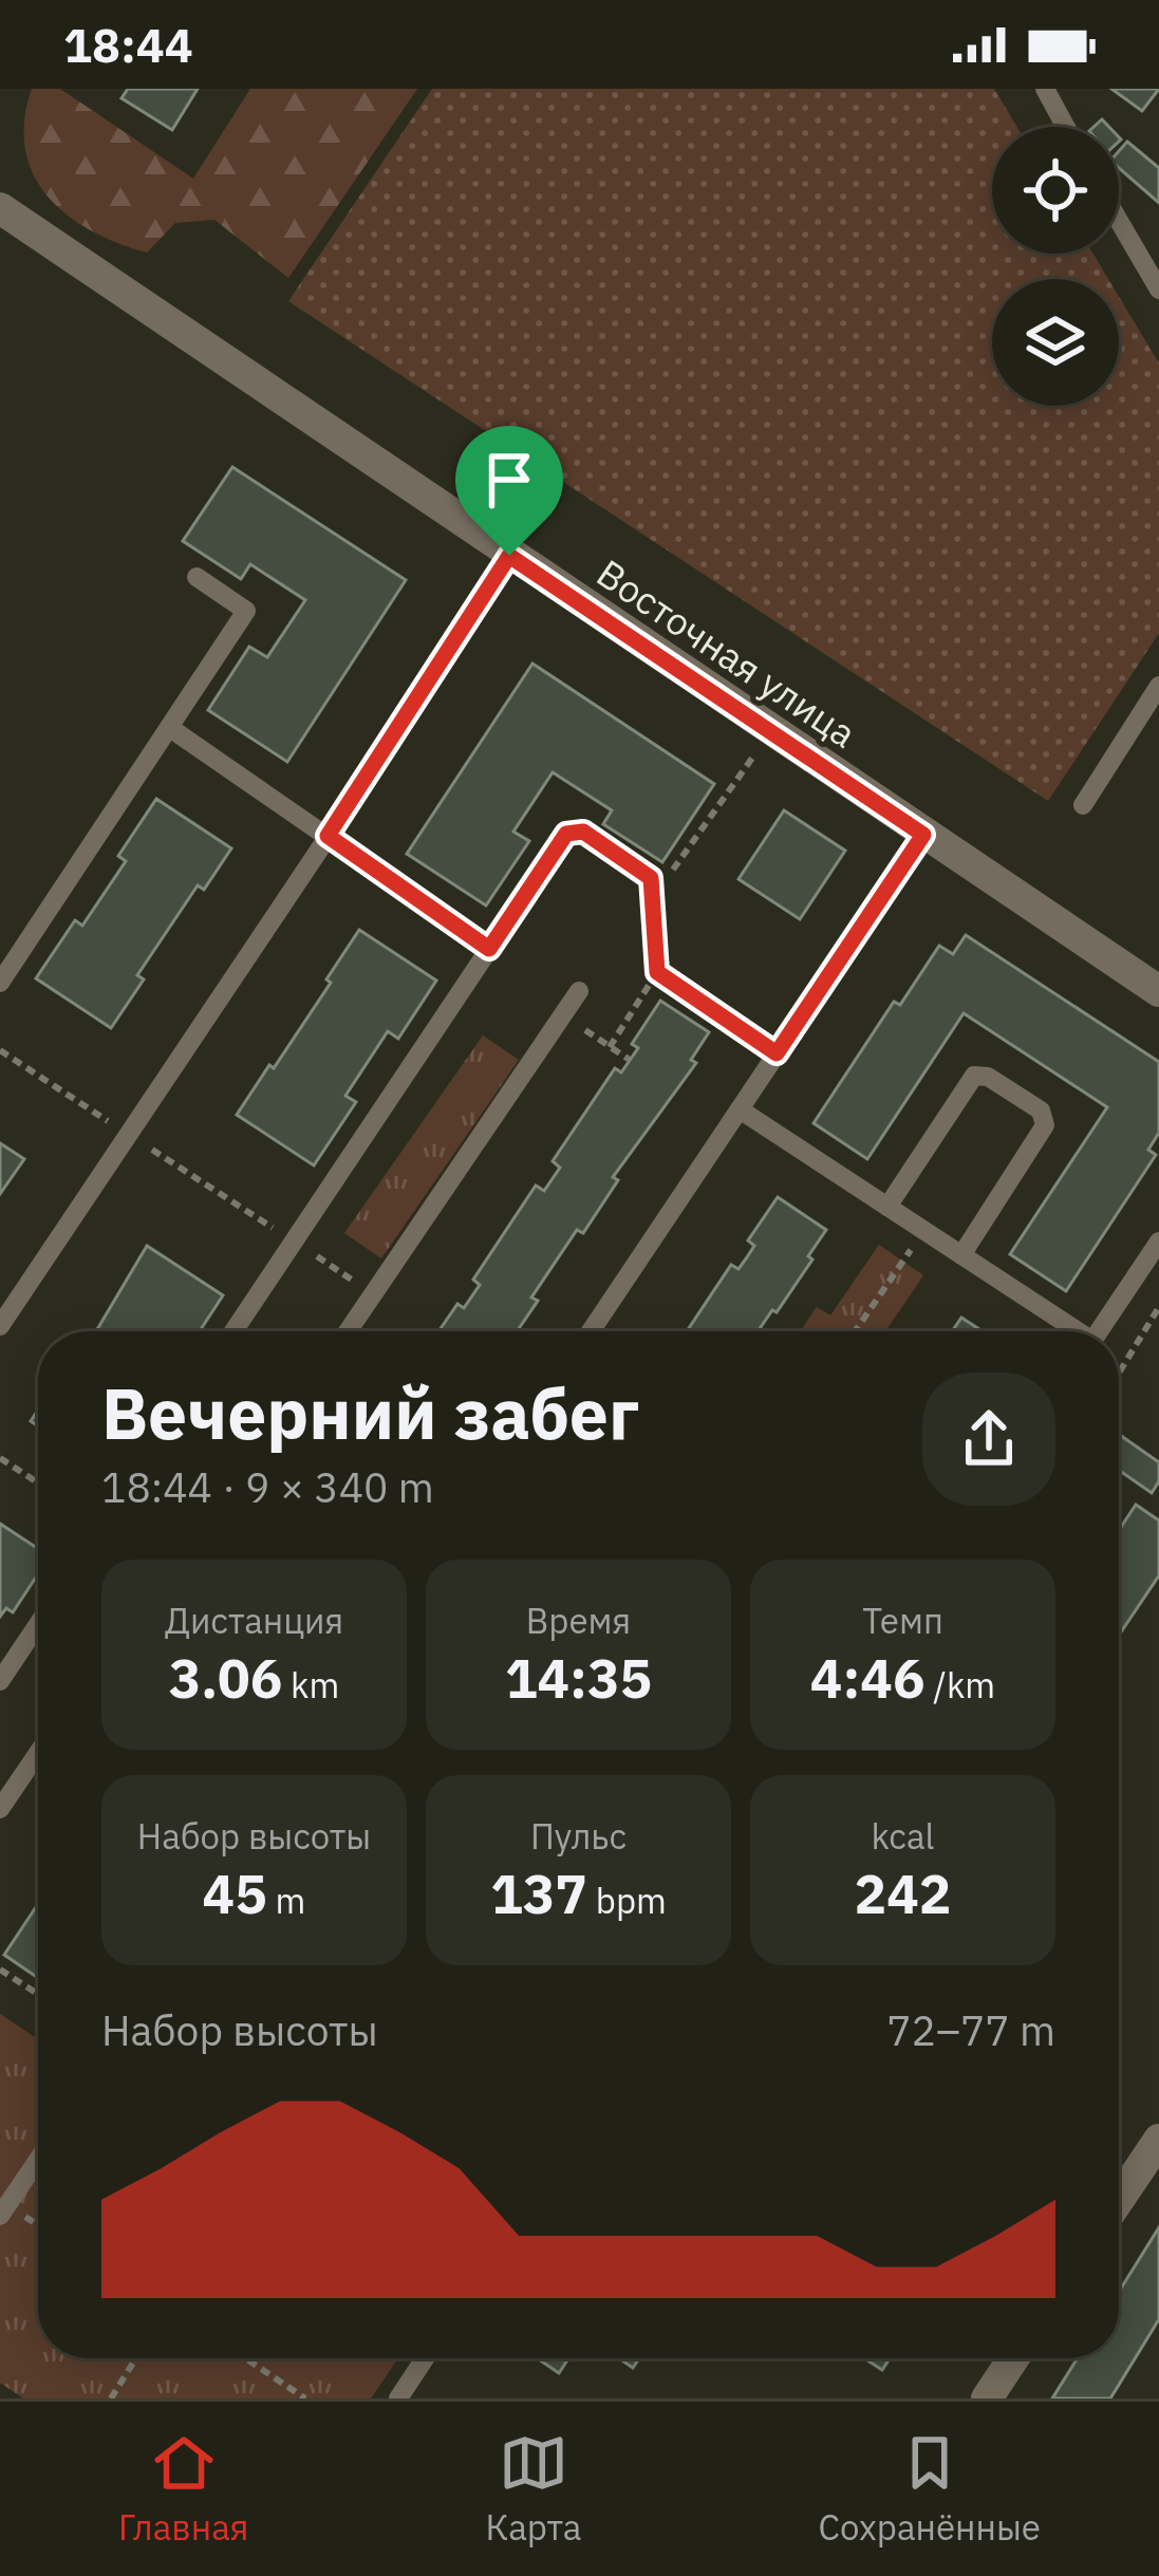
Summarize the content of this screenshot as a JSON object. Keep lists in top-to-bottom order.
{
  "streets": {
    "street": ["Восточная улица"]
  },
  "page": {
    "status": "18:44",
    "heading": ["Вечерний забег", "18:44 · 9 × 340 m"],
    "stats": [
      ["Дистанция", "3.06 km"],
      ["Время", "14:35"],
      ["Темп", "4:46 /km"],
      ["Набор высоты", "45 m"],
      ["Пульс", "137 bpm"],
      ["kcal", "242"]
    ],
    "chart": ["Набор высоты", "72–77 m"],
    "tabs": ["Главная", "Карта", "Сохранённые"]
  }
}
